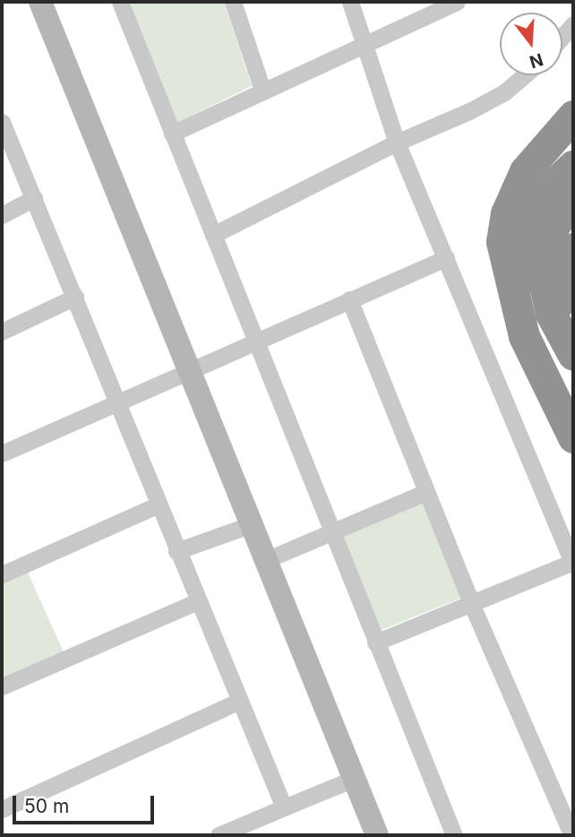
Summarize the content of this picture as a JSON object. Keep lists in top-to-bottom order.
{
  "scale_bar": "50 m",
  "north": "bottom"
}
